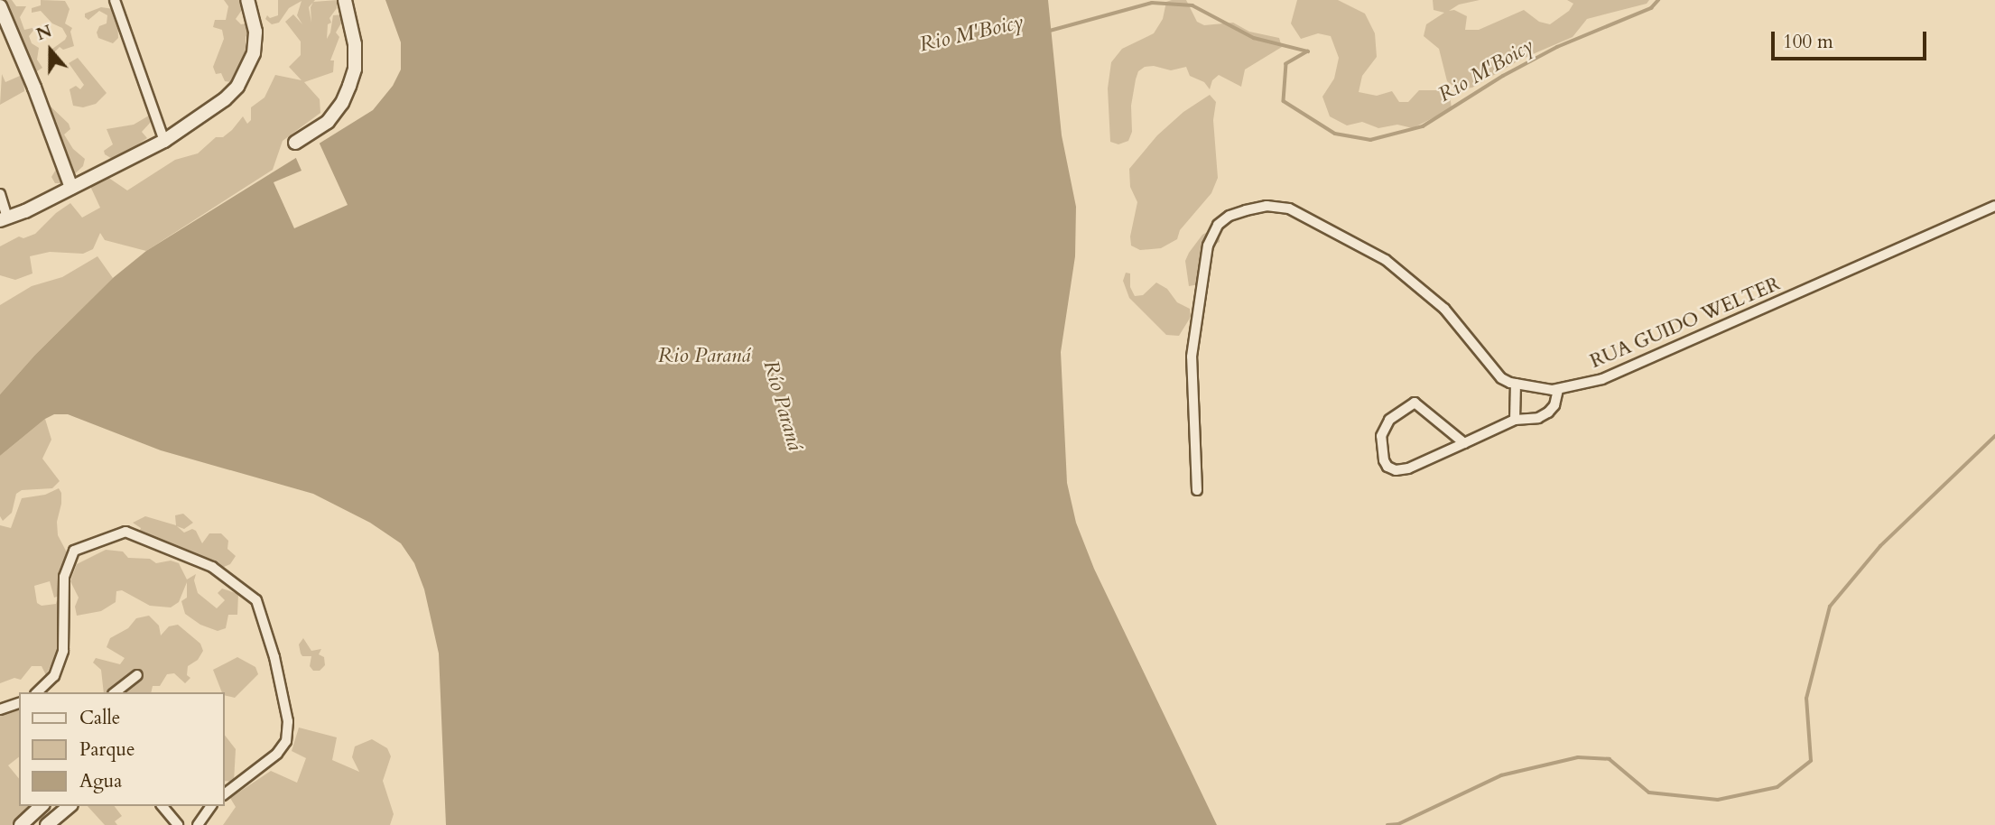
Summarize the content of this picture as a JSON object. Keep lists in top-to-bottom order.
{
  "streets": {
    "street": ["RUA GUIDO WELTER"]
  },
  "water": ["Rio M'Boicy", "Rio Paraná", "Río Paraná"],
  "legend": ["Calle", "Parque", "Agua"],
  "scale_bar": "100 m",
  "north": "top"
}
